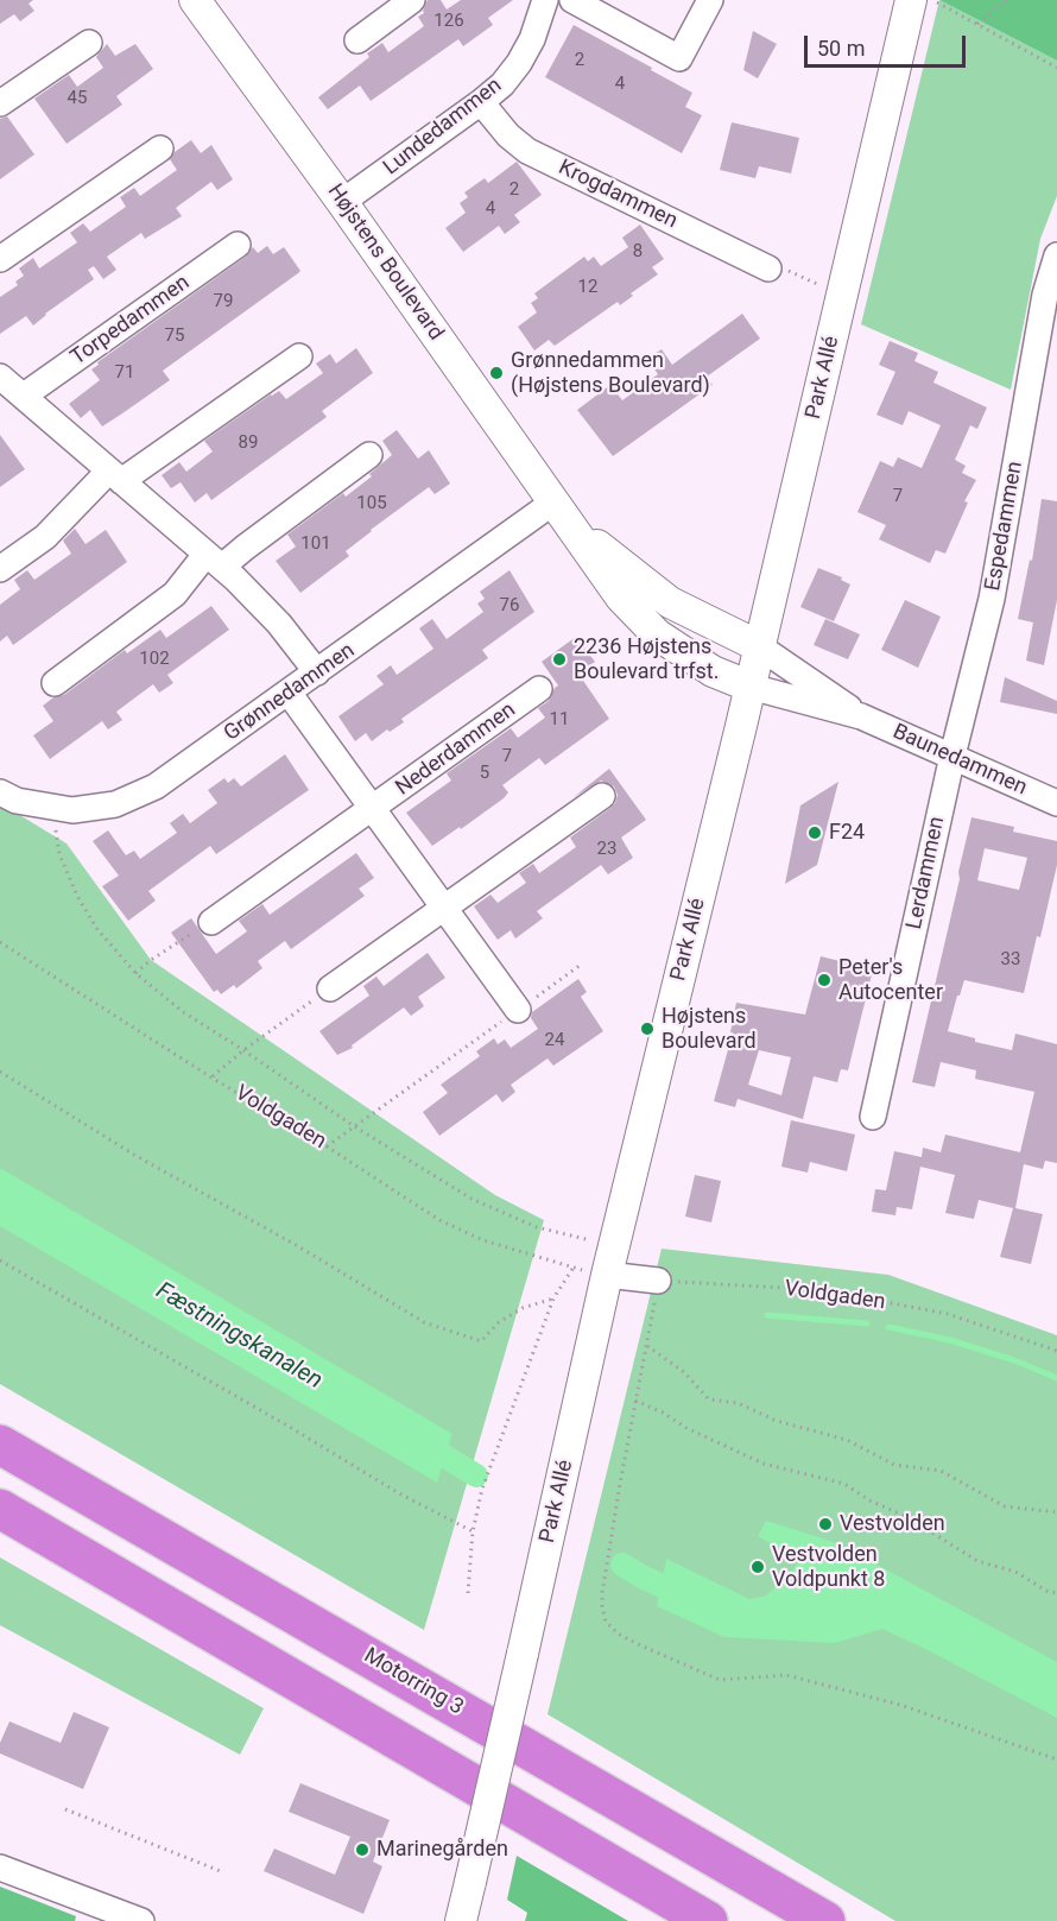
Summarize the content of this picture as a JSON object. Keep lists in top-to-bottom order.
{
  "streets": {
    "highway": ["Motorring 3"],
    "street": [
      "Lundedammen",
      "Krogdammen",
      "Højstens Boulevard",
      "Torpedammen",
      "Park Allé",
      "Espedammen",
      "Grønnedammen",
      "Nederdammen",
      "Baunedammen",
      "Lerdammen"
    ],
    "path": ["Voldgaden"]
  },
  "crossings": [
    ["Lundedammen", "Krogdammen"],
    ["Lundedammen", "Højstens Boulevard"],
    ["Højstens Boulevard", "Park Allé"],
    ["Højstens Boulevard", "Grønnedammen"],
    ["Højstens Boulevard", "Baunedammen"],
    ["Torpedammen", "Grønnedammen"],
    ["Park Allé", "Baunedammen"],
    ["Espedammen", "Baunedammen"],
    ["Espedammen", "Lerdammen"],
    ["Baunedammen", "Lerdammen"]
  ],
  "water": ["Fæstningskanalen"],
  "places": [
    "Grønnedammen (Højstens Boulevard)",
    "2236 Højstens Boulevard trfst.",
    "F24",
    "Peter's Autocenter",
    "Højstens Boulevard",
    "Vestvolden",
    "Vestvolden Voldpunkt 8",
    "Marinegården"
  ],
  "house_numbers": [
    "126",
    "2",
    "4",
    "45",
    "2",
    "4",
    "8",
    "12",
    "79",
    "75",
    "71",
    "89",
    "7",
    "105",
    "101",
    "76",
    "102",
    "11",
    "7",
    "5",
    "23",
    "33",
    "24"
  ],
  "scale_bar": "50 m"
}
